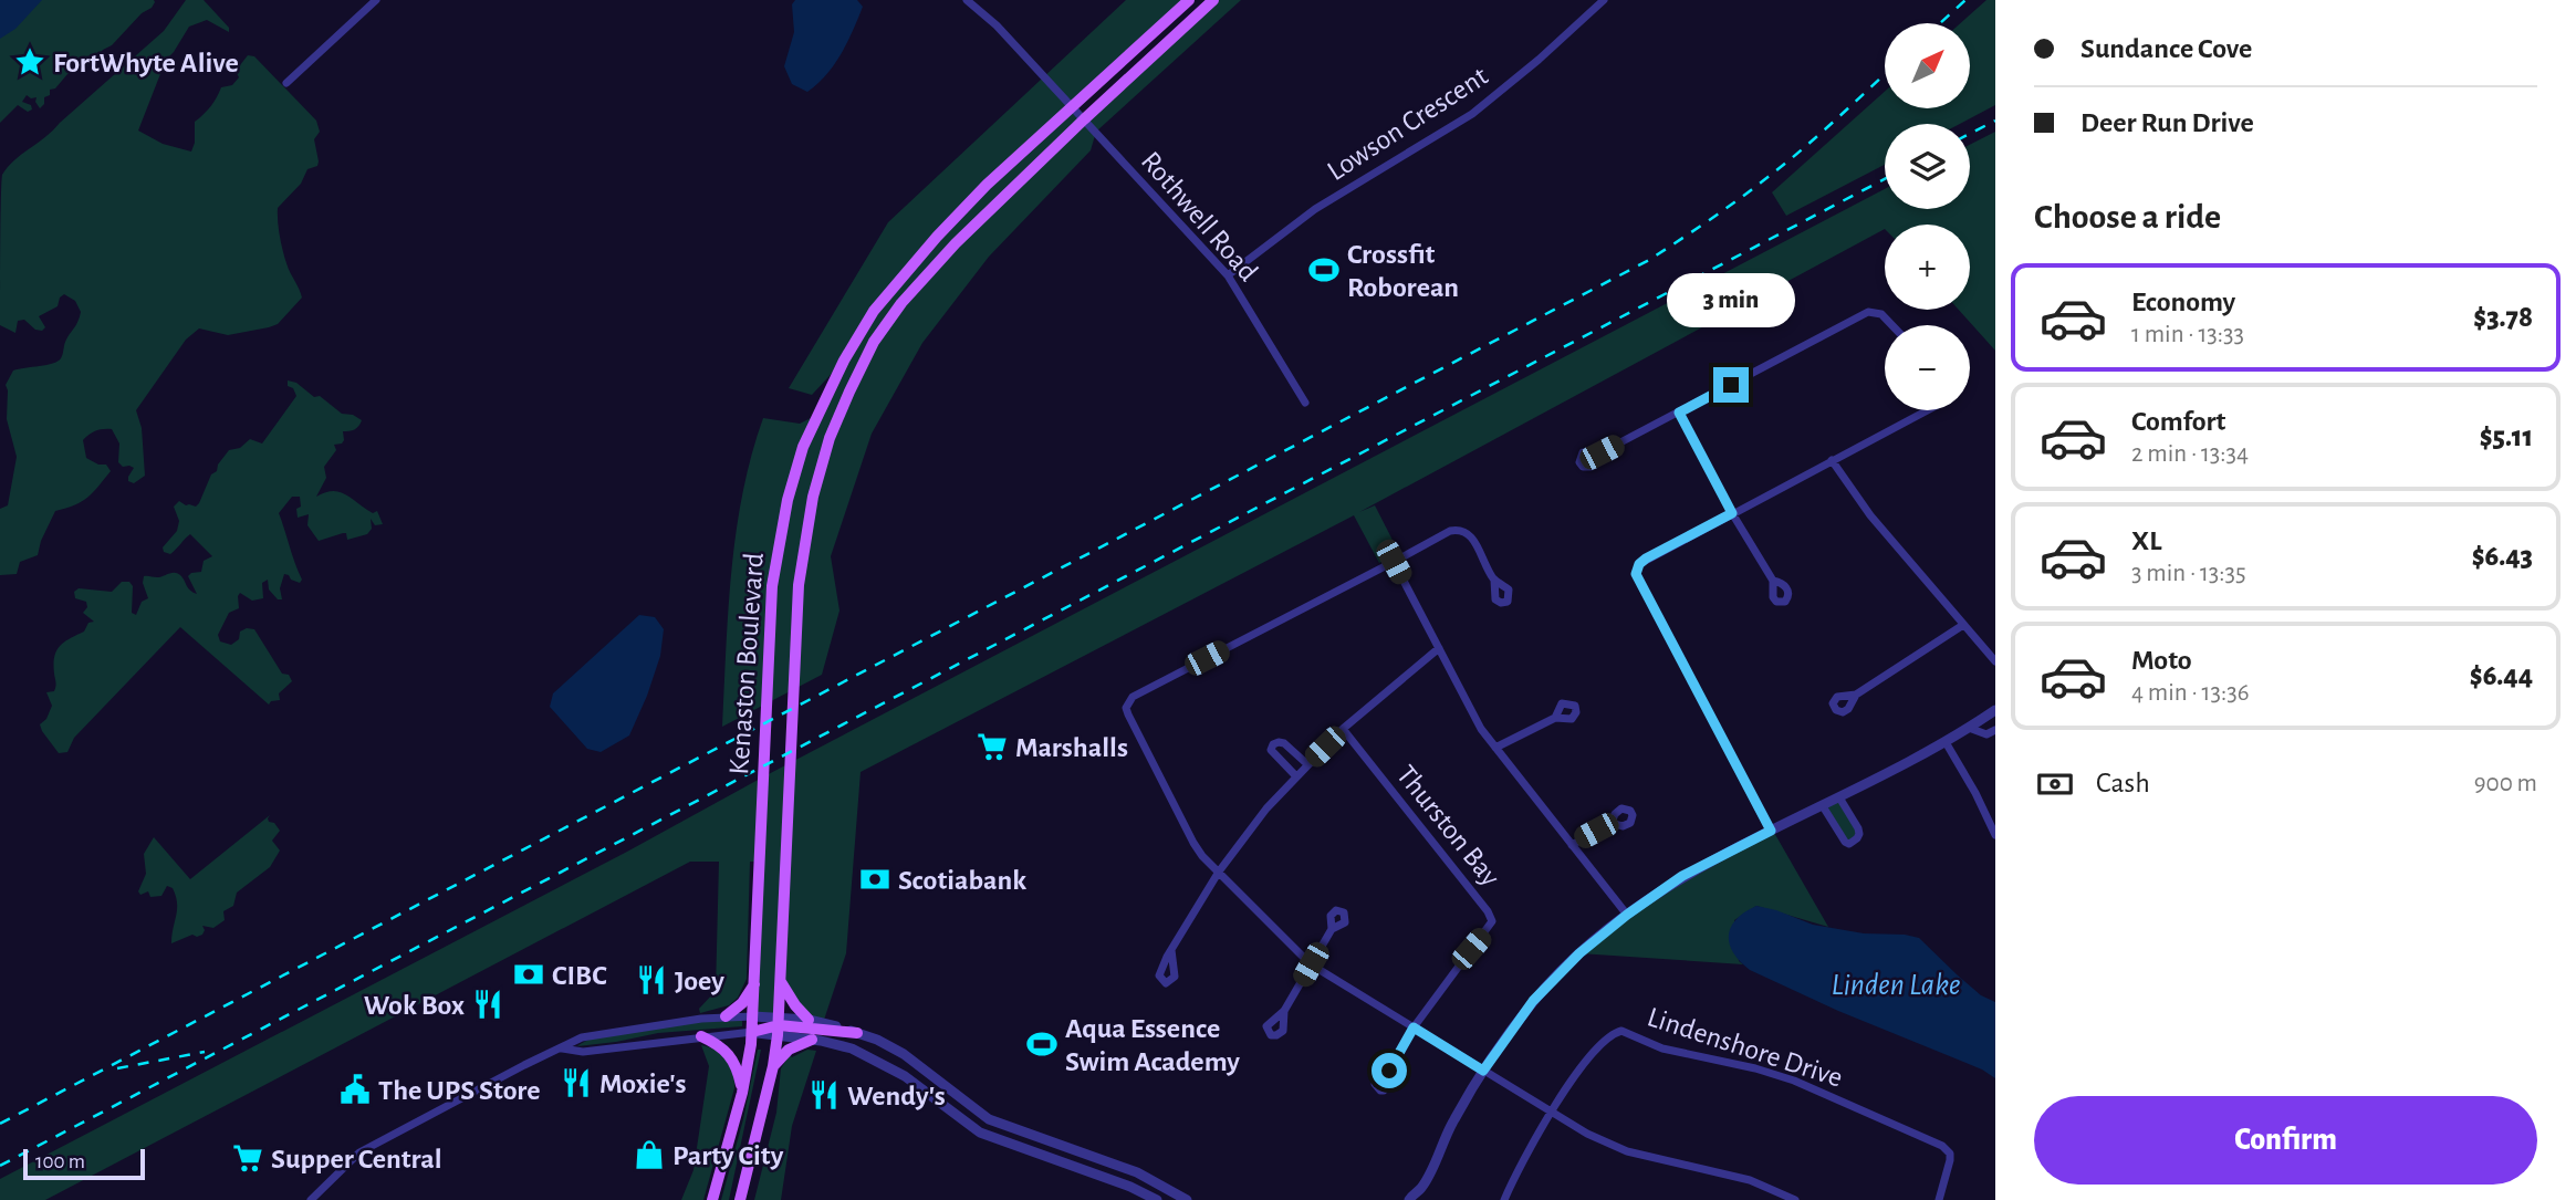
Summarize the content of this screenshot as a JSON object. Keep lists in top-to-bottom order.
{
  "streets": {
    "main road": ["Kenaston Boulevard"],
    "street": [
      "Lowson Crescent",
      "Rothwell Road",
      "Thurston Bay",
      "Lindenshore Drive"
    ]
  },
  "crossings": [
    ["Lowson Crescent", "Rothwell Road"],
    ["Rothwell Road", "Kenaston Boulevard"]
  ],
  "water": ["Linden Lake"],
  "places": {
    "place": ["FortWhyte Alive"],
    "sports": ["Crossfit Roborean", "Aqua Essence Swim Academy"],
    "supermarket": ["Marshalls", "Supper Central"],
    "bank": ["Scotiabank", "CIBC"],
    "restaurant": [
      "Joey",
      "Wok Box",
      "Moxie's",
      "Wendy's"
    ],
    "public building": ["The UPS Store"],
    "shop": ["Party City"]
  },
  "scale_bar": "100 m",
  "north": "top right",
  "page": {
    "banner": ["Sundance Cove", "Deer Run Drive"],
    "map_buttons": ["+", "−"],
    "heading": "Choose a ride",
    "list": [
      {
        "name": "Economy",
        "note": "1 min · 13:33",
        "value": "$3.78"
      },
      {
        "name": "Comfort",
        "note": "2 min · 13:34",
        "value": "$5.11"
      },
      {
        "name": "XL",
        "note": "3 min · 13:35",
        "value": "$6.43"
      },
      {
        "name": "Moto",
        "note": "4 min · 13:36",
        "value": "$6.44"
      }
    ],
    "bubble": "3 min",
    "pay": ["Cash", "900 m"],
    "buttons": "Confirm",
    "scale": "100 m"
  }
}
